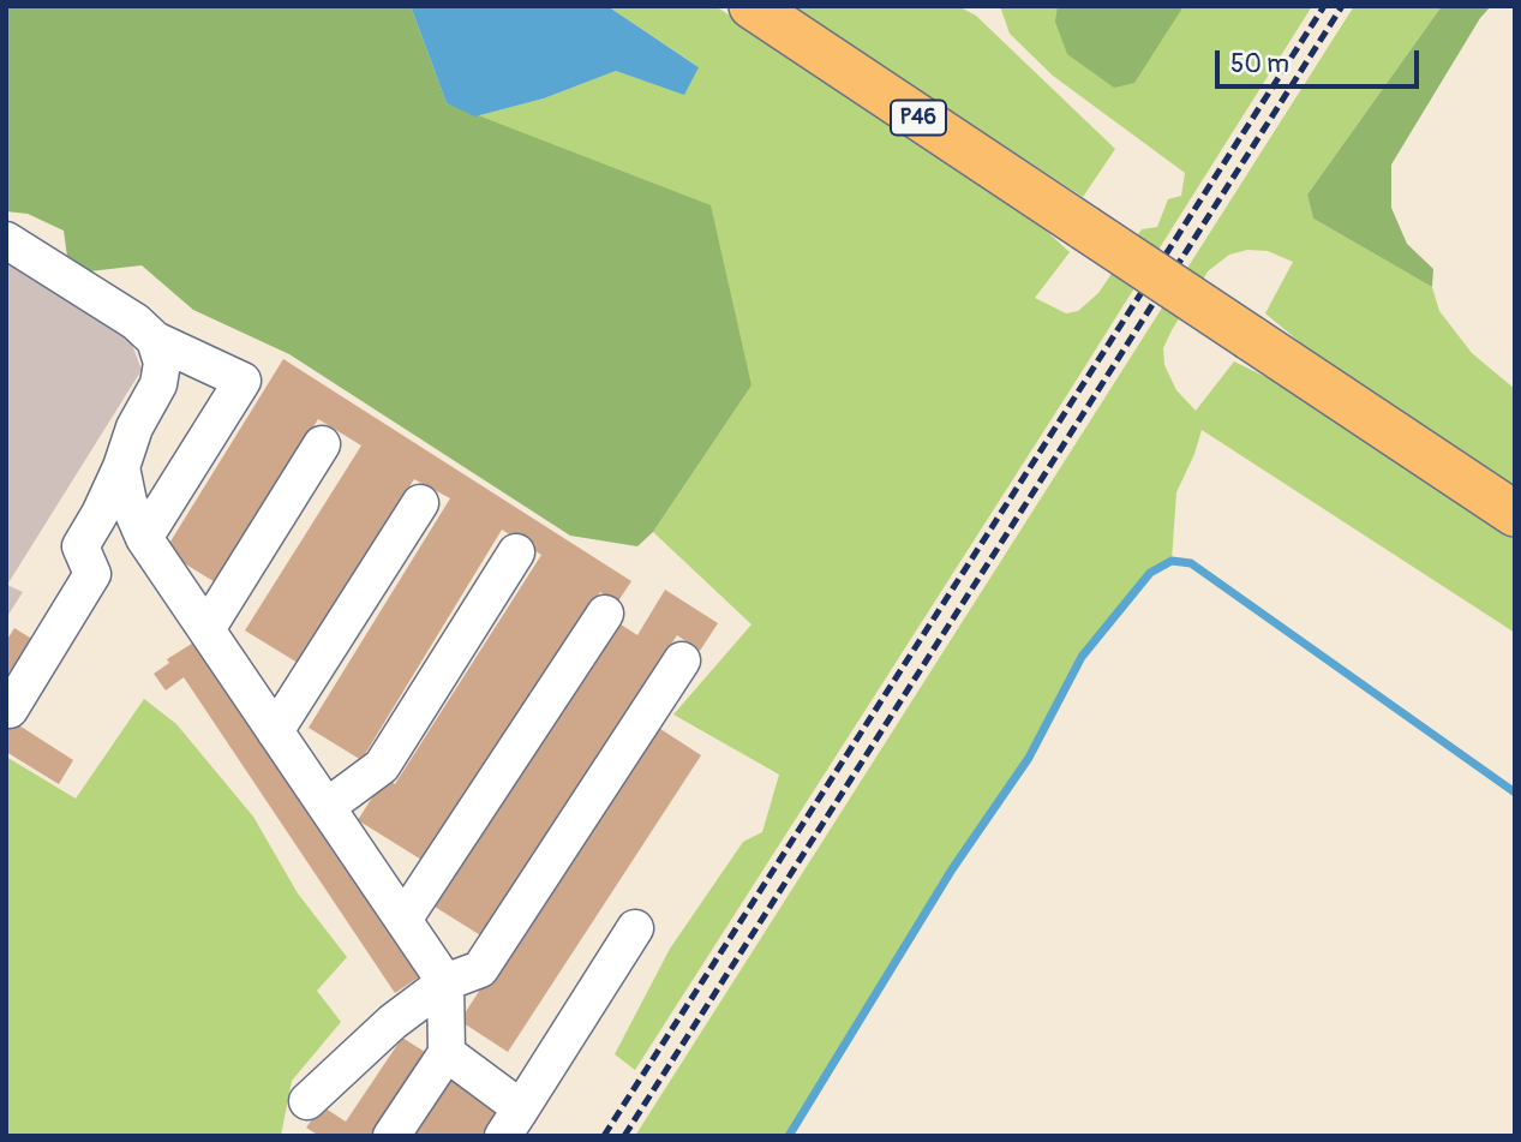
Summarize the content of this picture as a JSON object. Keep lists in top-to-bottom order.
{
  "streets": {
    "main road": ["Р46"]
  },
  "scale_bar": "50 m"
}
